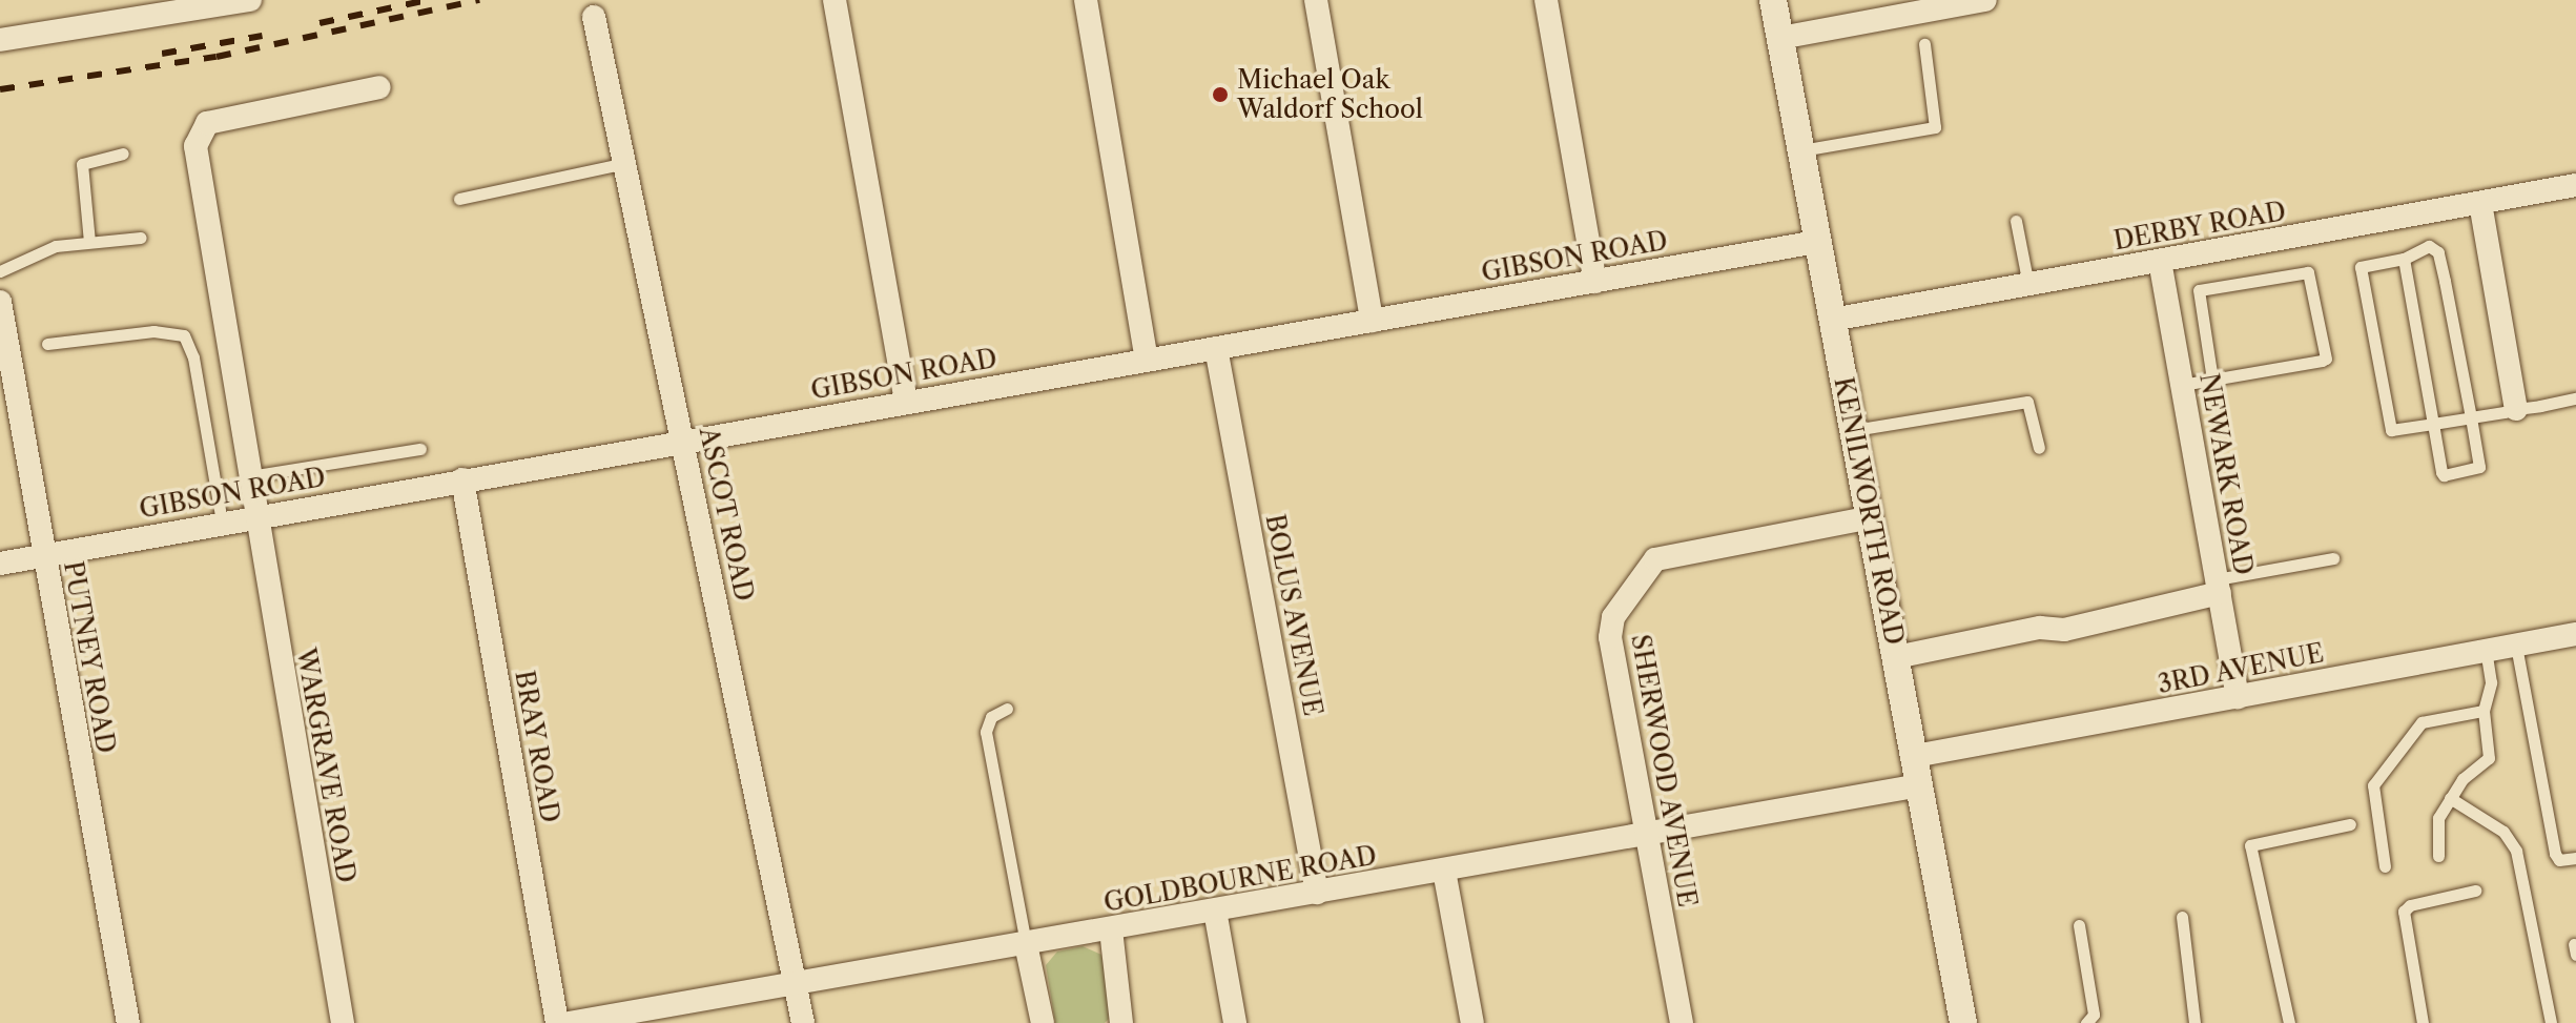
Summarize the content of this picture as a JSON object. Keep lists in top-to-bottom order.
{
  "streets": {
    "street": [
      "DERBY ROAD",
      "GIBSON ROAD",
      "NEWARK ROAD",
      "KENILWORTH ROAD",
      "ASCOT ROAD",
      "BOLUS AVENUE",
      "PUTNEY ROAD",
      "3RD AVENUE",
      "BRAY ROAD",
      "WARGRAVE ROAD",
      "SHERWOOD AVENUE",
      "GOLDBOURNE ROAD"
    ]
  },
  "crossings": [
    ["DERBY ROAD", "NEWARK ROAD"],
    ["DERBY ROAD", "KENILWORTH ROAD"],
    ["GIBSON ROAD", "KENILWORTH ROAD"],
    ["GIBSON ROAD", "ASCOT ROAD"],
    ["GIBSON ROAD", "BOLUS AVENUE"],
    ["GIBSON ROAD", "PUTNEY ROAD"],
    ["GIBSON ROAD", "BRAY ROAD"],
    ["GIBSON ROAD", "WARGRAVE ROAD"],
    ["NEWARK ROAD", "3RD AVENUE"],
    ["KENILWORTH ROAD", "3RD AVENUE"],
    ["KENILWORTH ROAD", "SHERWOOD AVENUE"],
    ["KENILWORTH ROAD", "GOLDBOURNE ROAD"],
    ["ASCOT ROAD", "GOLDBOURNE ROAD"],
    ["BOLUS AVENUE", "GOLDBOURNE ROAD"],
    ["SHERWOOD AVENUE", "GOLDBOURNE ROAD"]
  ],
  "places": ["Michael Oak Waldorf School"]
}
